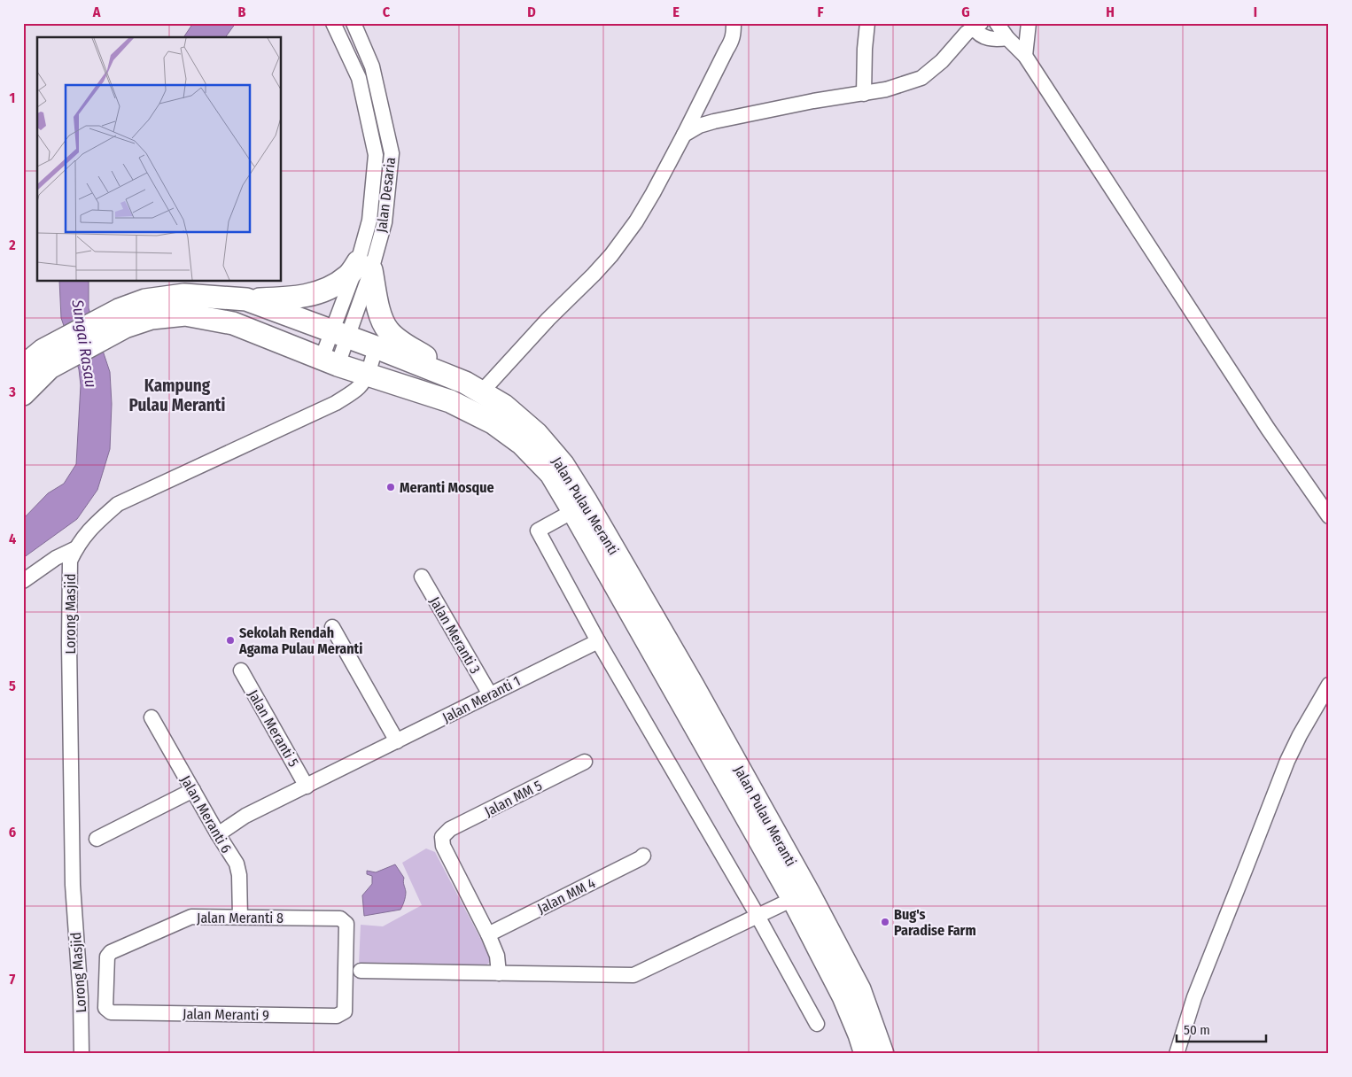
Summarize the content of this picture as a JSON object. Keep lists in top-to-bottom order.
{
  "streets": {
    "main road": ["Jalan Pulau Meranti"],
    "street": [
      "Jalan Desaria",
      "Lorong Masjid",
      "Jalan Meranti 3",
      "Jalan Meranti 1",
      "Jalan Meranti 5",
      "Jalan MM 5",
      "Jalan Meranti 6",
      "Jalan MM 4",
      "Jalan Meranti 8",
      "Jalan Meranti 9"
    ]
  },
  "crossings": [
    ["Jalan Desaria", "Jalan Pulau Meranti"],
    ["Jalan Pulau Meranti", "Lorong Masjid"],
    ["Jalan Meranti 3", "Jalan Meranti 1"],
    ["Jalan Meranti 1", "Jalan Meranti 5"],
    ["Jalan Meranti 1", "Jalan Meranti 6"],
    ["Jalan MM 5", "Jalan MM 4"],
    ["Jalan Meranti 6", "Jalan Meranti 8"],
    ["Jalan Meranti 8", "Jalan Meranti 9"]
  ],
  "districts": ["Kampung Pulau Meranti"],
  "water": ["Sungai Rasau"],
  "places": ["Meranti Mosque", "Sekolah Rendah Agama Pulau Meranti", "Bug's Paradise Farm"],
  "scale_bar": "50 m",
  "grid": {
    "columns": [
      "A",
      "B",
      "C",
      "D",
      "E",
      "F",
      "G",
      "H",
      "I"
    ],
    "rows": [
      "1",
      "2",
      "3",
      "4",
      "5",
      "6",
      "7"
    ]
  }
}
